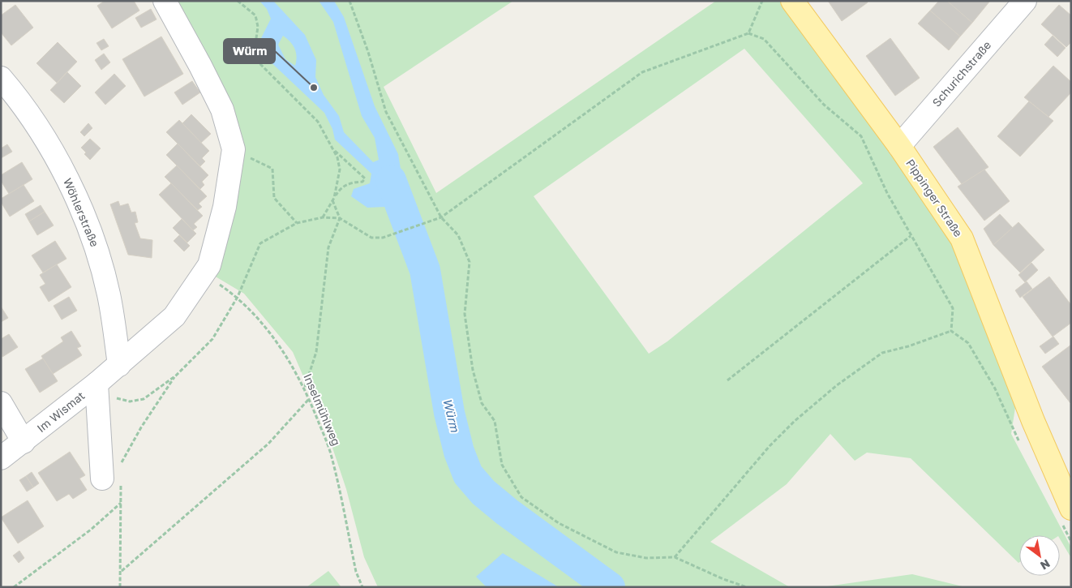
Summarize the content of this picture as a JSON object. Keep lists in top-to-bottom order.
{
  "streets": {
    "main road": ["Pippinger Straße"],
    "street": ["Schurichstraße", "Wöhlerstraße", "Im Wismat"],
    "path": ["Inselmühlweg"]
  },
  "crossings": [
    ["Schurichstraße", "Pippinger Straße"],
    ["Wöhlerstraße", "Im Wismat"],
    ["Inselmühlweg", "Im Wismat"]
  ],
  "water": ["Würm"],
  "places": ["Würm"],
  "north": "bottom right"
}
